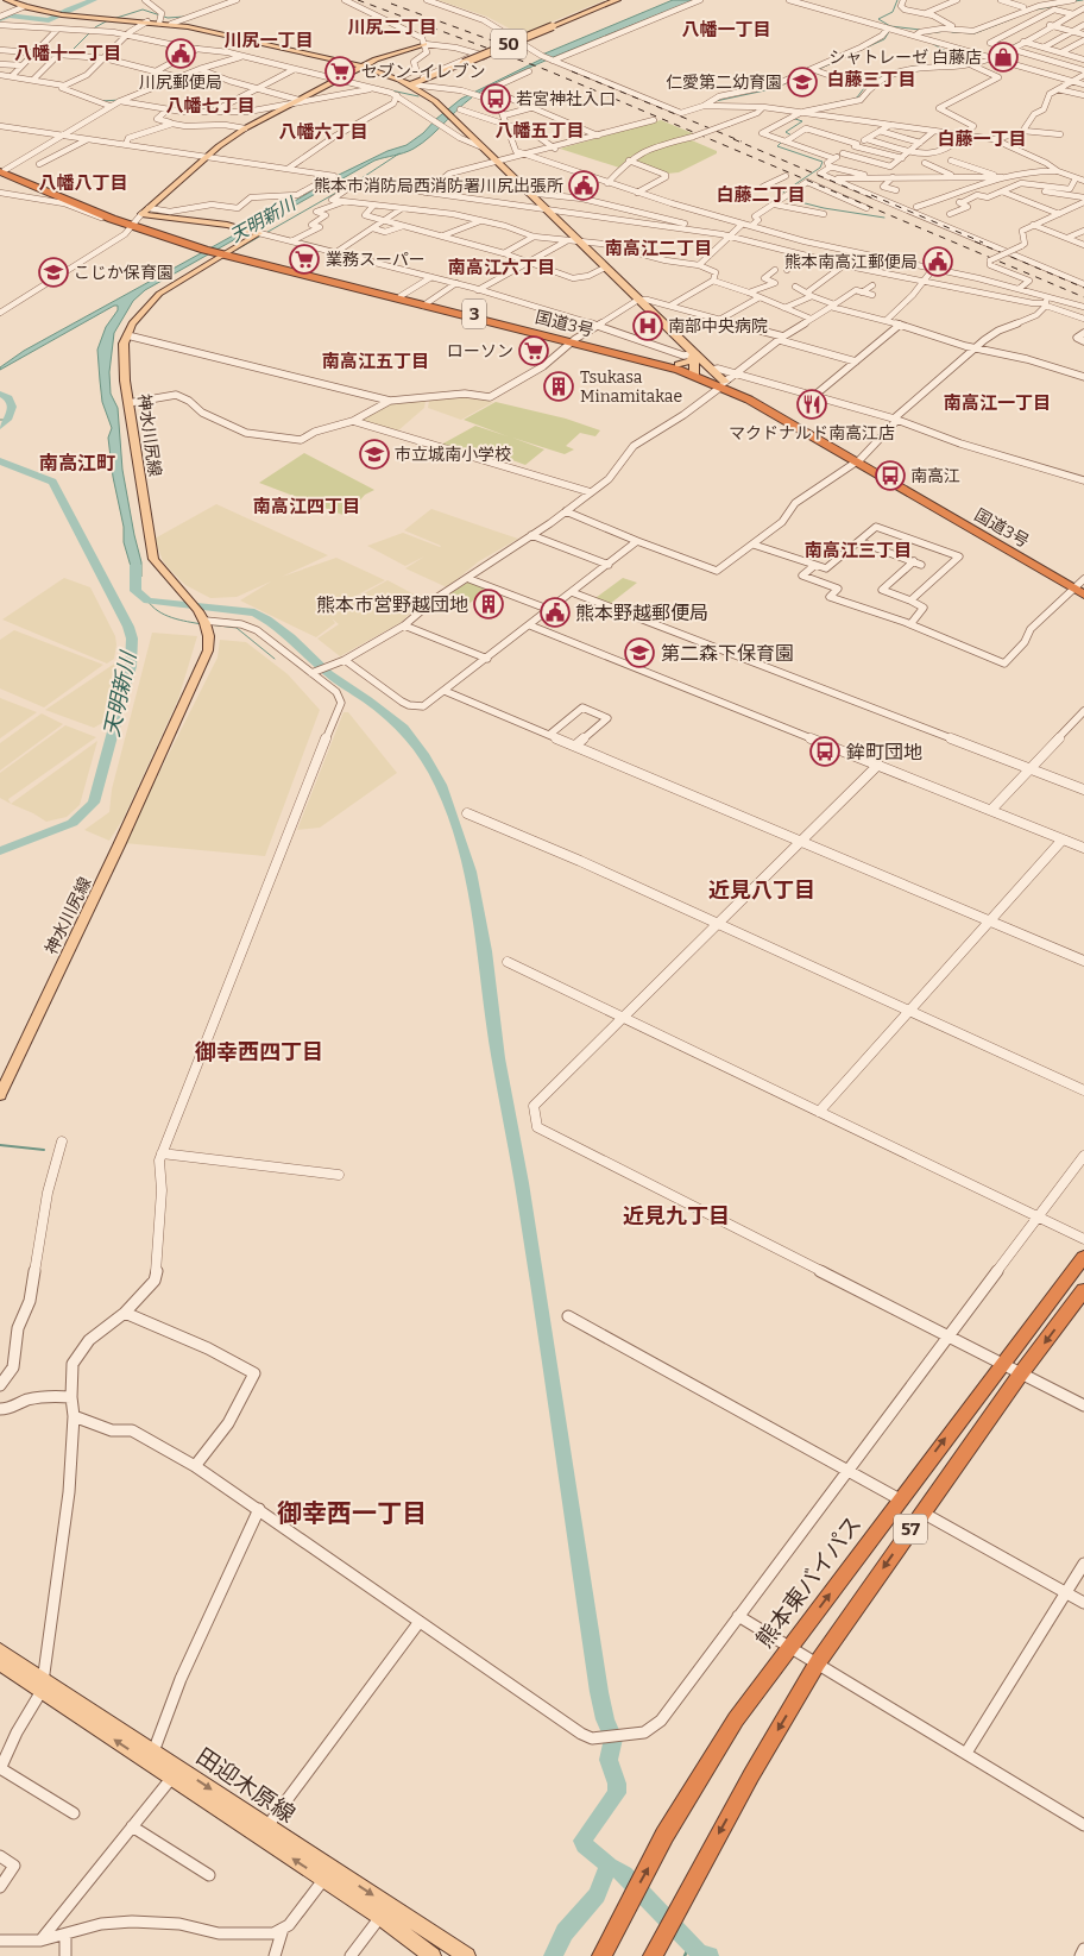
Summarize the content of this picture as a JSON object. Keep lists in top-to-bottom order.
{
  "streets": {
    "highway": [
      "3",
      "国道3号",
      "57",
      "熊本東バイパス"
    ],
    "main road": ["50", "神水川尻線", "田迎木原線"]
  },
  "crossings": [
    ["国道3号", "神水川尻線"]
  ],
  "districts": [
    "川尻二丁目",
    "八幡一丁目",
    "川尻一丁目",
    "八幡十一丁目",
    "白藤三丁目",
    "八幡七丁目",
    "八幡五丁目",
    "八幡六丁目",
    "白藤一丁目",
    "八幡八丁目",
    "白藤二丁目",
    "南高江二丁目",
    "南高江六丁目",
    "南高江五丁目",
    "南高江一丁目",
    "南高江町",
    "南高江四丁目",
    "南高江三丁目",
    "近見八丁目",
    "御幸西四丁目",
    "近見九丁目",
    "御幸西一丁目"
  ],
  "water": ["天明新川"],
  "places": {
    "public building": [
      "川尻郵便局",
      "熊本市消防局西消防署川尻出張所",
      "熊本南高江郵便局",
      "熊本野越郵便局"
    ],
    "shop": ["シャトレーゼ 白藤店"],
    "supermarket": ["セブン-イレブン", "業務スーパー", "ローソン"],
    "school or university": [
      "仁愛第二幼育園",
      "こじか保育園",
      "市立城南小学校",
      "第二森下保育園"
    ],
    "bus stop": ["若宮神社入口", "南高江", "鉾町団地"],
    "hospital": ["南部中央病院"],
    "building": ["Tsukasa Minamitakae", "熊本市営野越団地"],
    "restaurant": ["マクドナルド南高江店"]
  }
}
